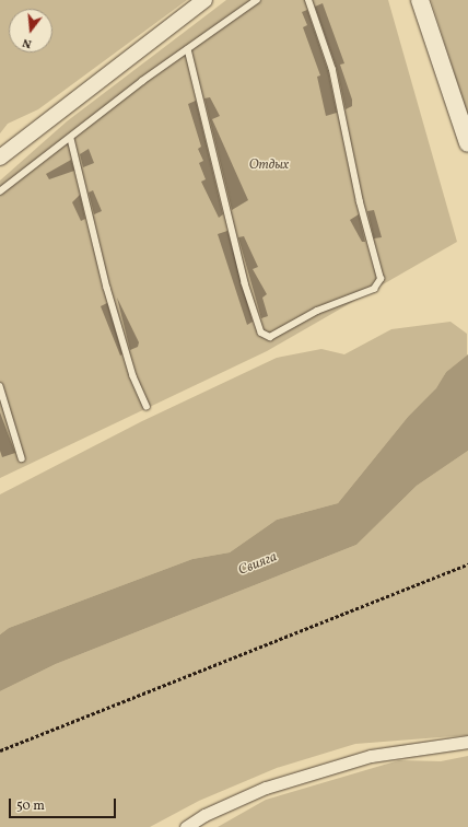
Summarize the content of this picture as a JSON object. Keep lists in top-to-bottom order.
{
  "water": ["Свияга"],
  "parks": ["Отдых"],
  "scale_bar": "50 m",
  "north": "bottom"
}
